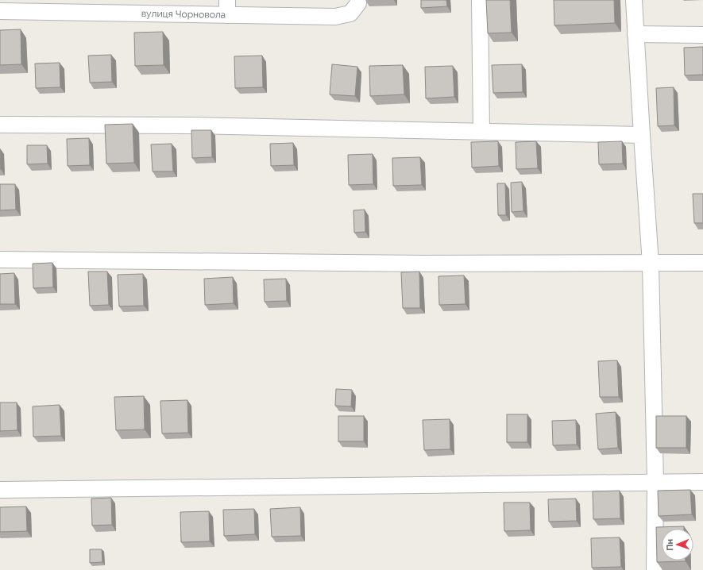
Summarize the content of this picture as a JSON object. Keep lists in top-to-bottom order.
{
  "streets": {
    "street": ["вулиця Чорновола"]
  },
  "north": "left"
}
